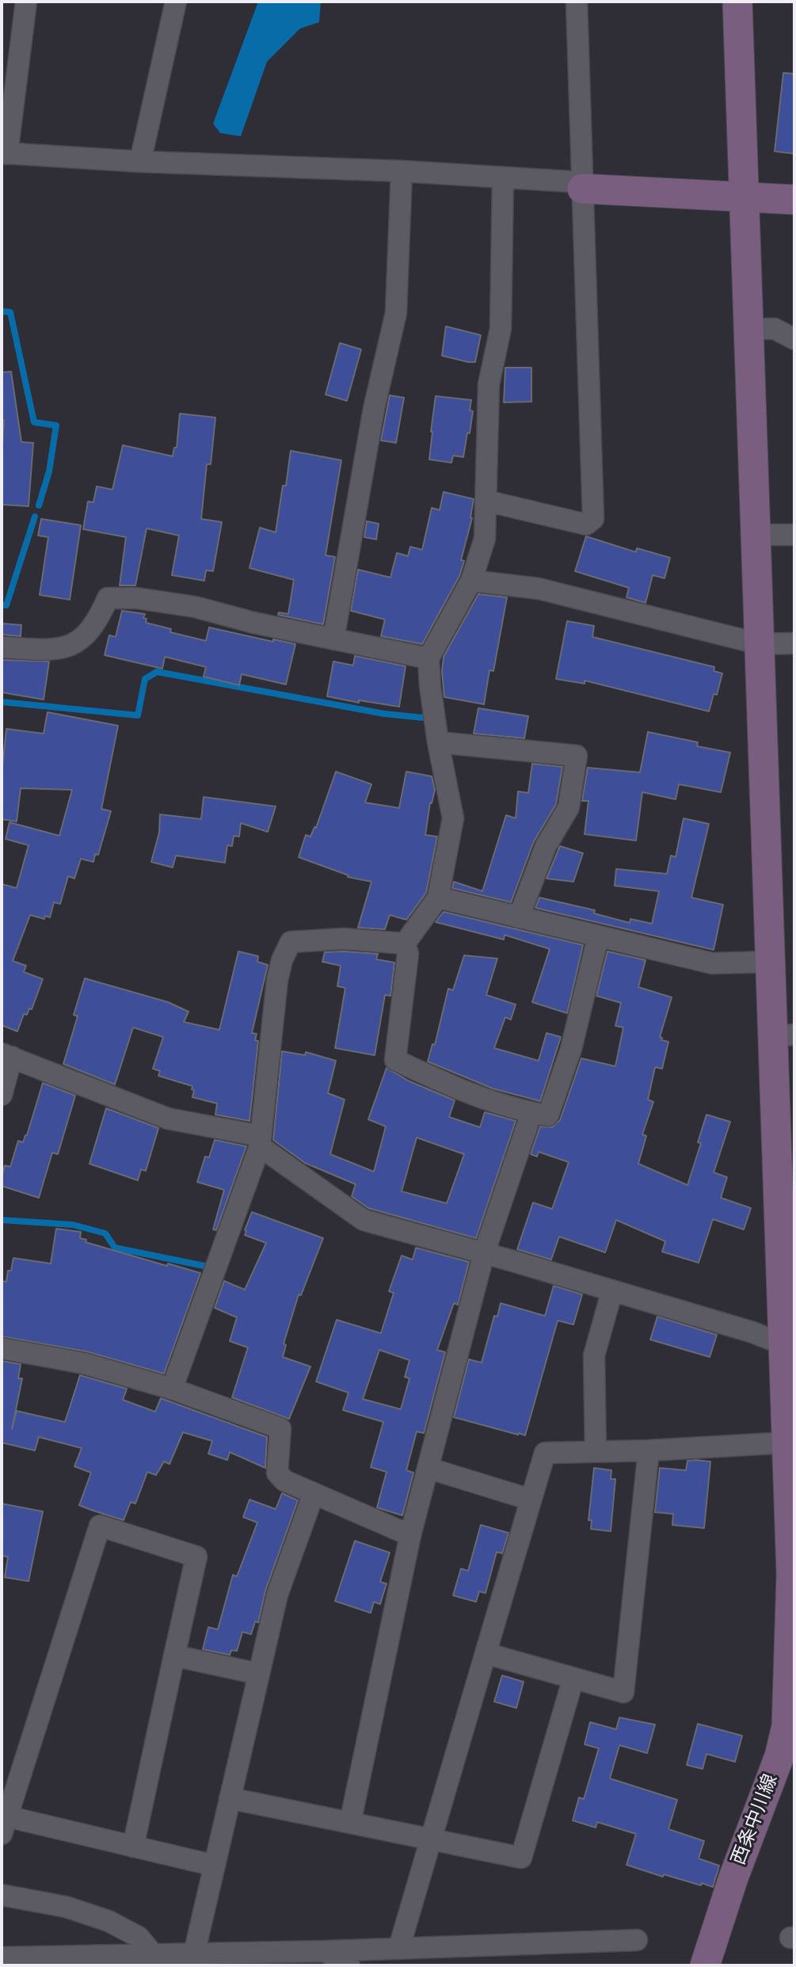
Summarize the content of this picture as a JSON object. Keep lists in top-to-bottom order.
{
  "streets": {
    "street": ["西条中川線"]
  }
}
